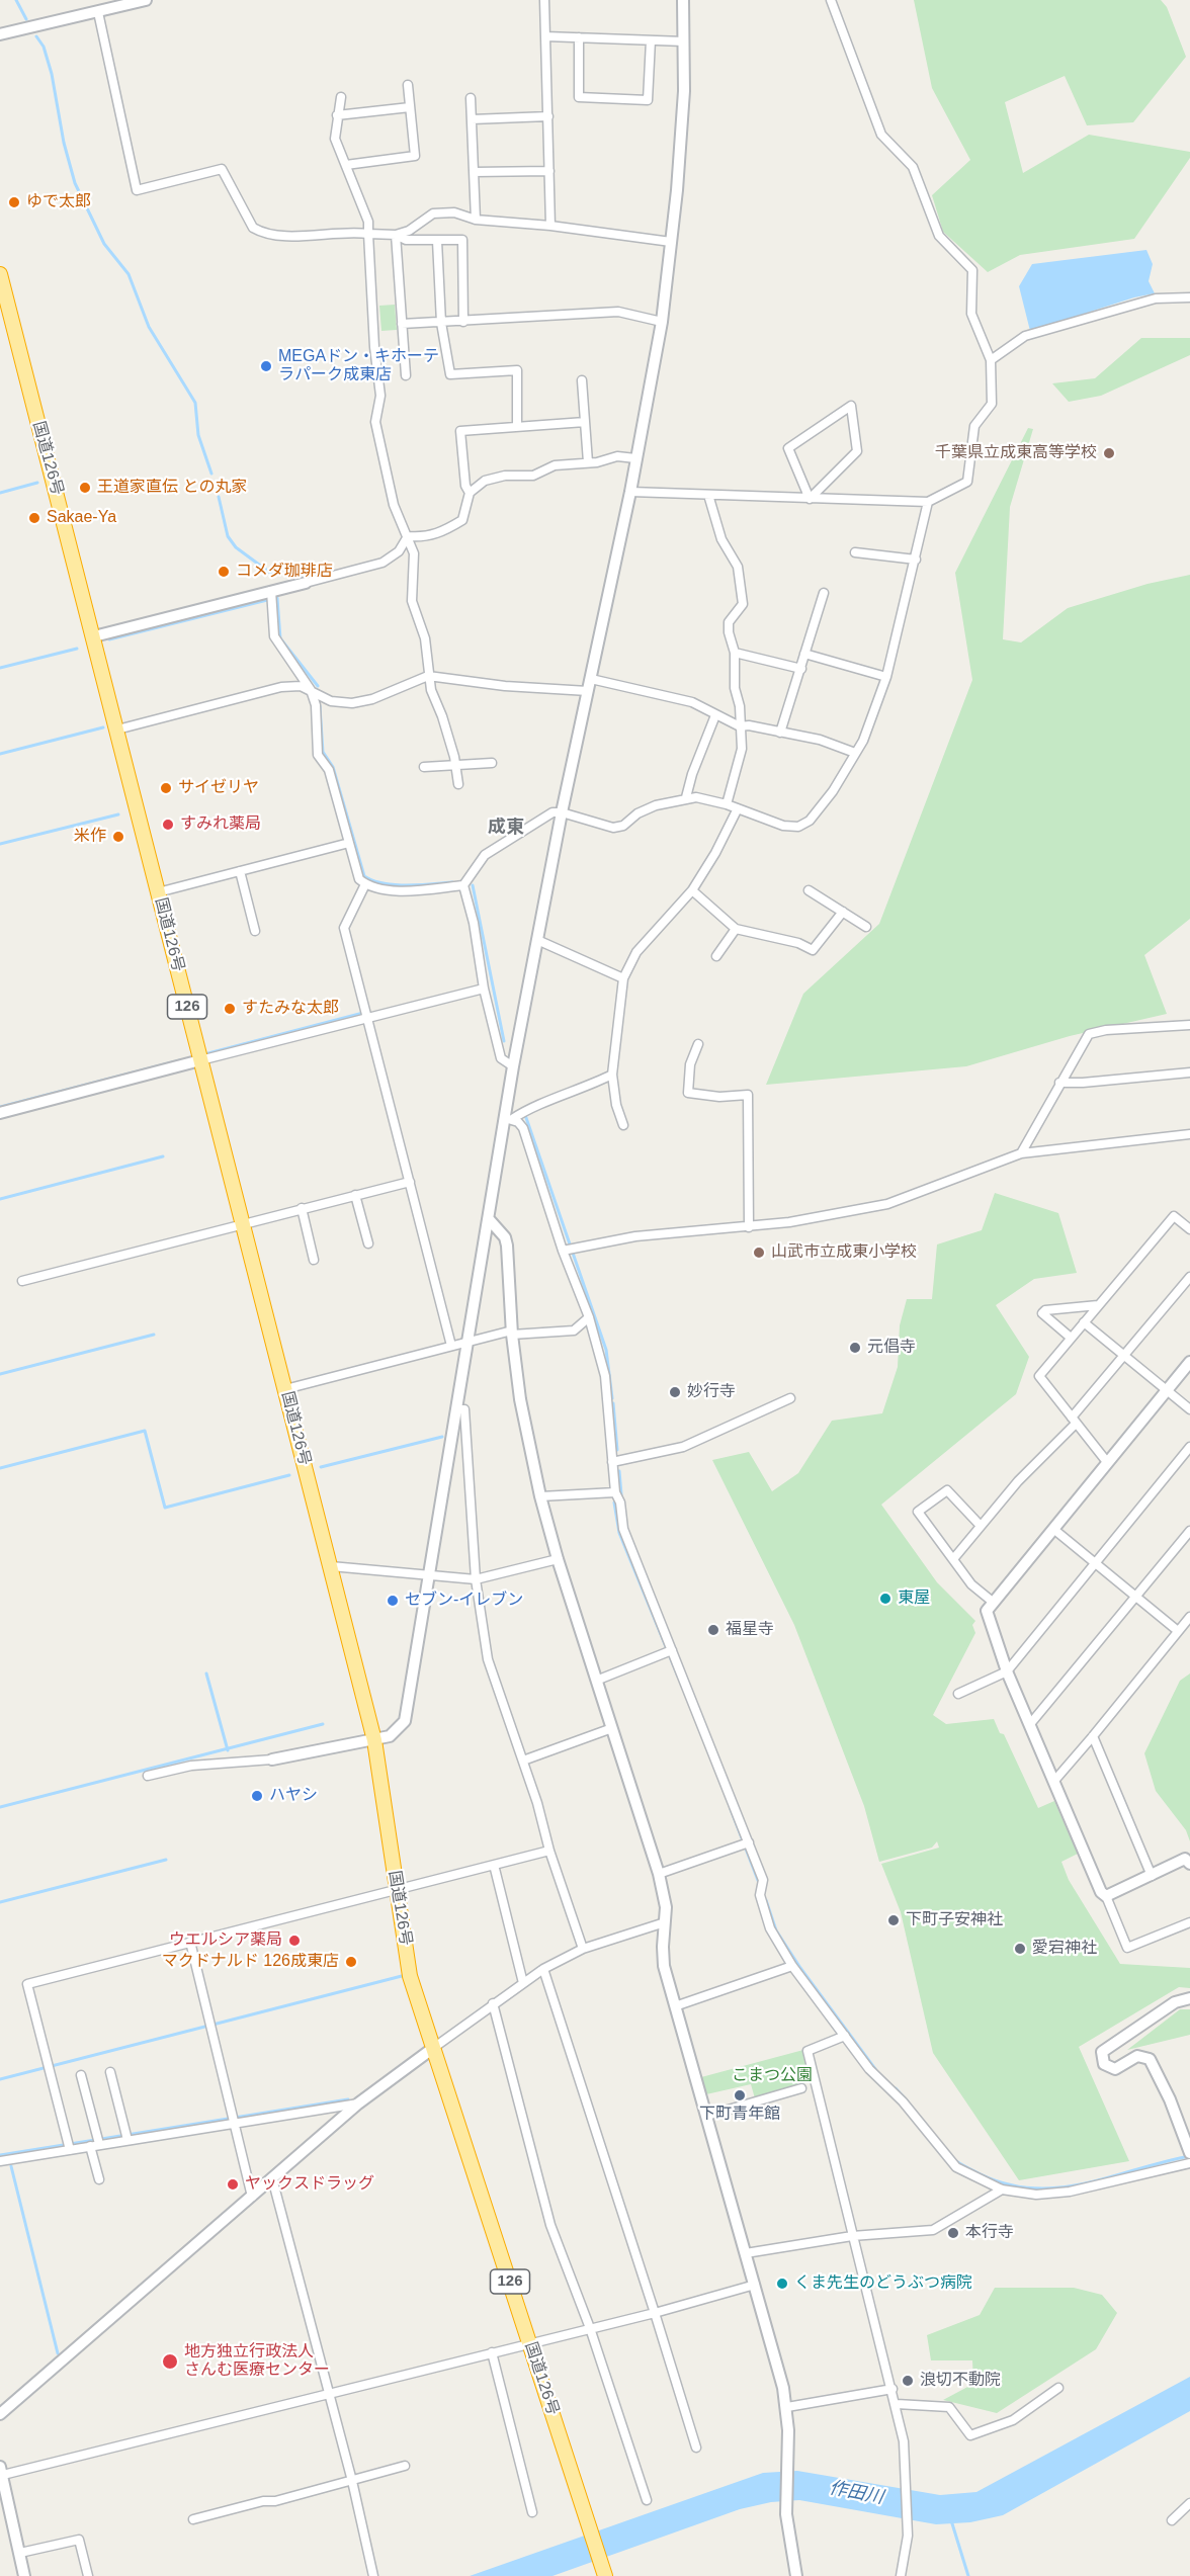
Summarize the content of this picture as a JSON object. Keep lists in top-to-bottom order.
{
  "streets": {
    "highway": ["国道126号", "126"]
  },
  "districts": ["成東"],
  "water": ["作田川"],
  "parks": ["こまつ公園"],
  "places": [
    "ゆで太郎",
    "MEGAドン・キホーテ ラパーク成東店",
    "千葉県立成東高等学校",
    "王道家直伝 との丸家",
    "Sakae-Ya",
    "コメダ珈琲店",
    "サイゼリヤ",
    "すみれ薬局",
    "米作",
    "すたみな太郎",
    "山武市立成東小学校",
    "元倡寺",
    "妙行寺",
    "東屋",
    "セブン-イレブン",
    "福星寺",
    "ハヤシ",
    "下町子安神社",
    "ウエルシア薬局",
    "愛宕神社",
    "マクドナルド 126成東店",
    "下町青年館",
    "ヤックスドラッグ",
    "本行寺",
    "くま先生のどうぶつ病院",
    "地方独立行政法人 さんむ医療センター",
    "浪切不動院"
  ]
}
